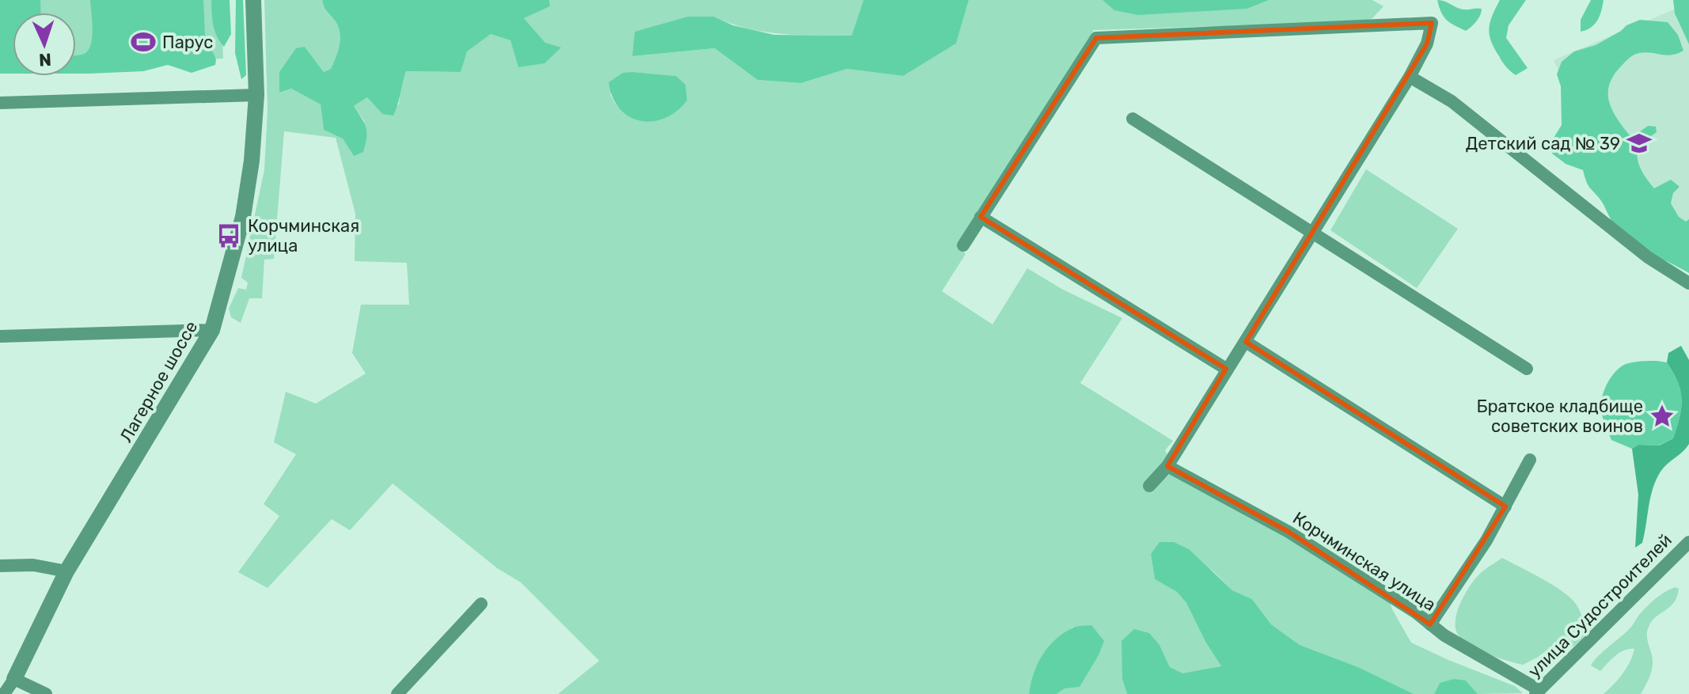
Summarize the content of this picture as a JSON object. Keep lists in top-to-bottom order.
{
  "streets": {
    "street": ["Лагерное шоссе", "Корчминская улица", "улица Судостроителей"]
  },
  "crossings": [
    ["Корчминская улица", "улица Судостроителей"]
  ],
  "places": {
    "sports": ["Парус"],
    "school or university": ["Детский сад № 39"],
    "bus stop": ["Корчминская улица"],
    "place": ["Братское кладбище советских воинов"]
  },
  "north": "bottom"
}
